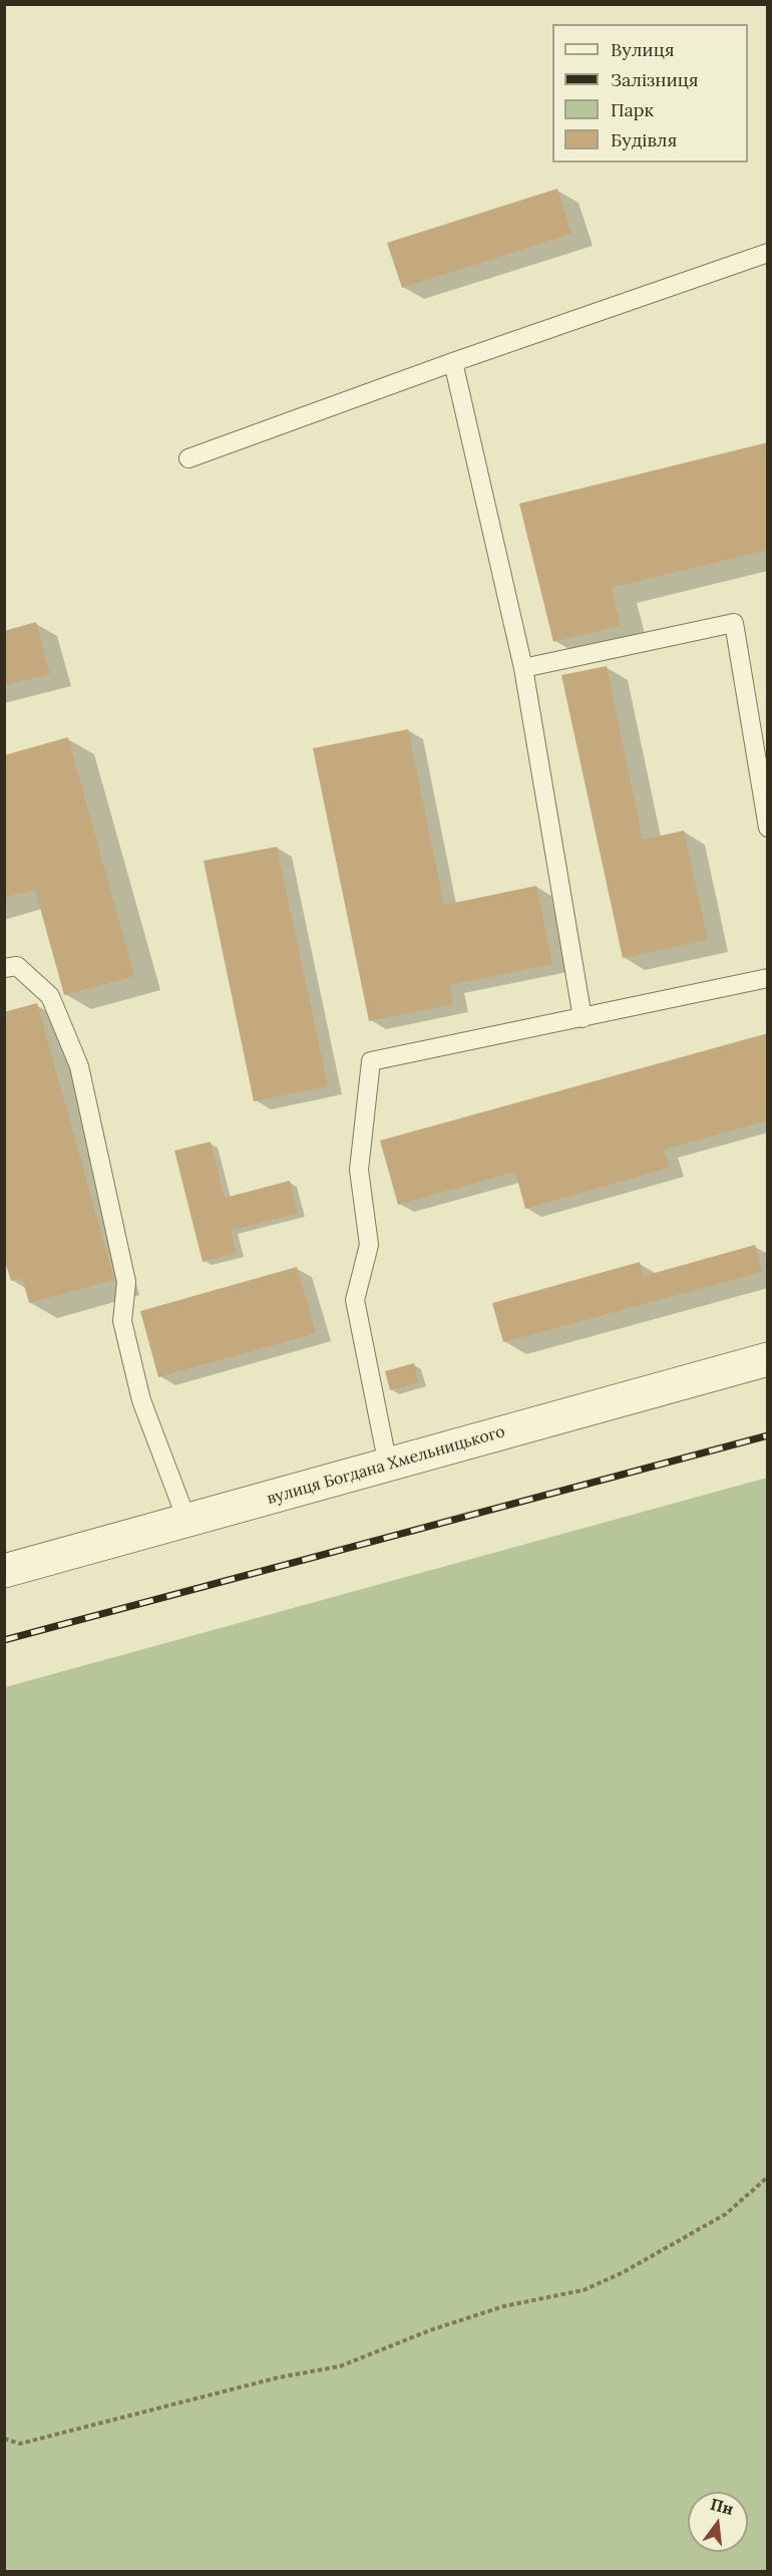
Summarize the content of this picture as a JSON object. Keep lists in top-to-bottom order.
{
  "streets": {
    "street": ["вулиця Богдана Хмельницького"]
  },
  "legend": [
    "Вулиця",
    "Залізниця",
    "Парк",
    "Будівля"
  ],
  "north": "top"
}
